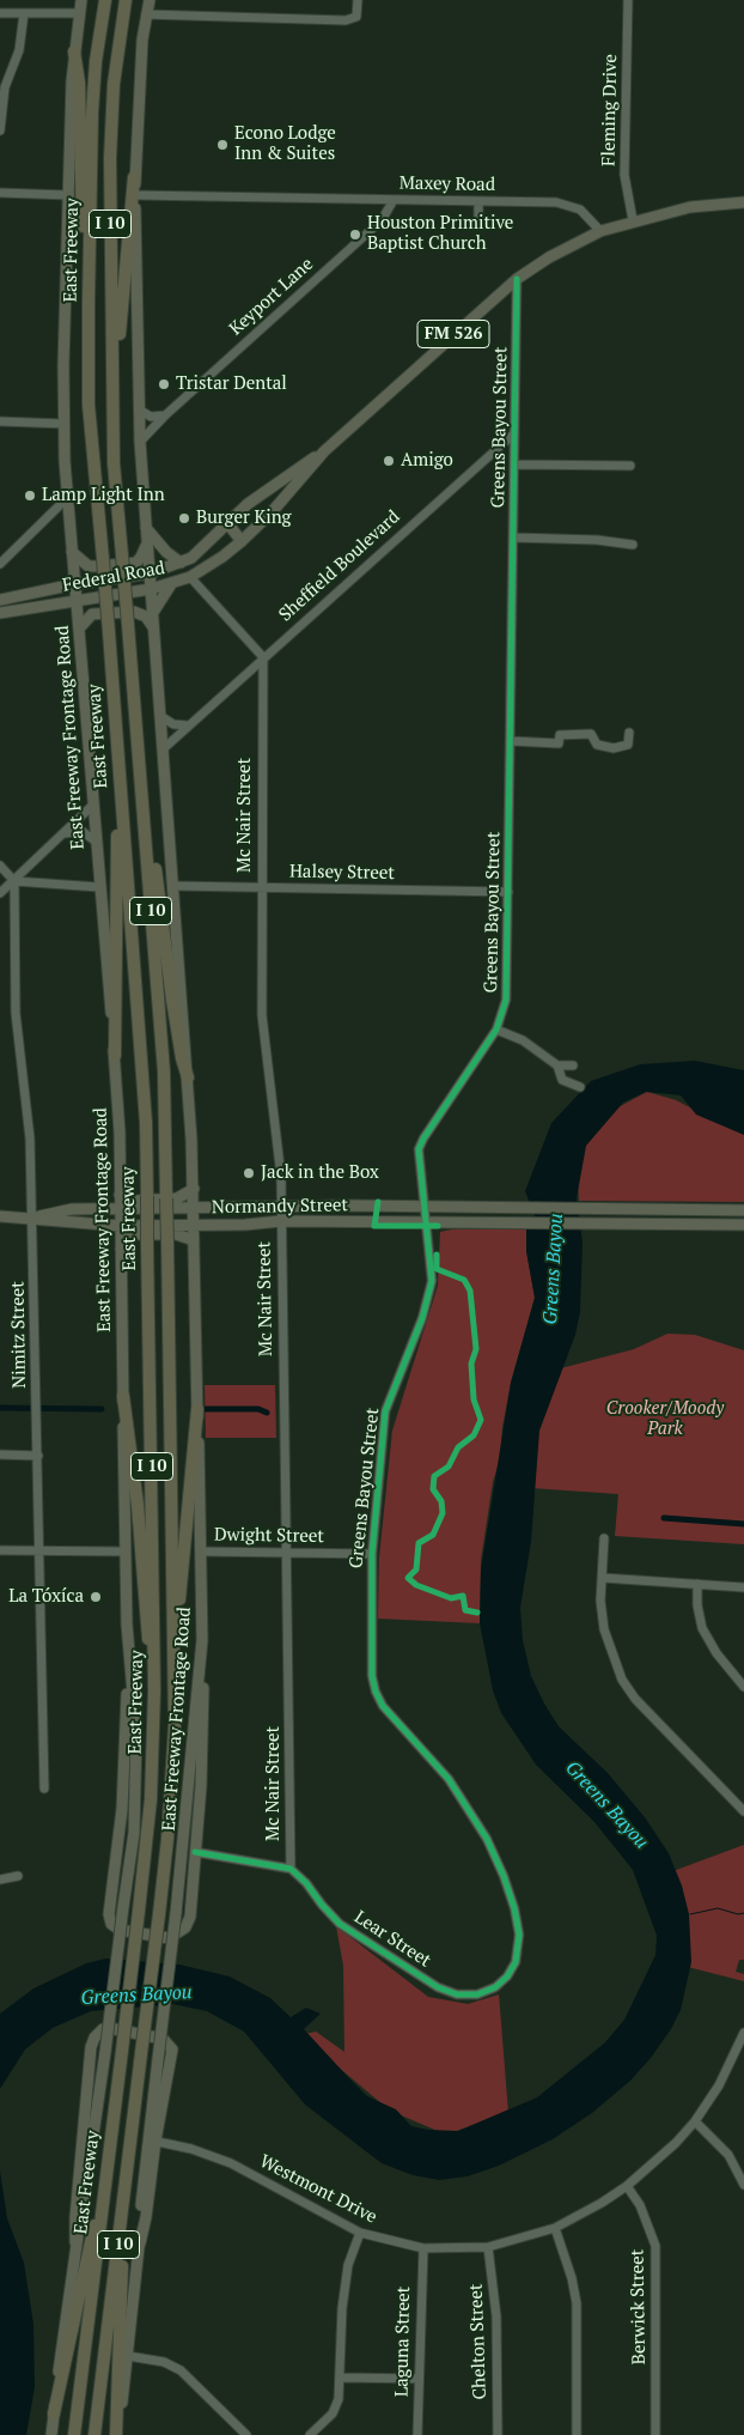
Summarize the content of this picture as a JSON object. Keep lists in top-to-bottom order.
{
  "streets": {
    "highway": ["I 10", "East Freeway"],
    "main road": [
      "FM 526",
      "Federal Road",
      "East Freeway Frontage Road",
      "Normandy Street"
    ],
    "street": [
      "Fleming Drive",
      "Maxey Road",
      "Keyport Lane",
      "Greens Bayou Street",
      "Sheffield Boulevard",
      "Mc Nair Street",
      "Halsey Street",
      "Nimitz Street",
      "Dwight Street",
      "Lear Street",
      "Westmont Drive",
      "Berwick Street",
      "Laguna Street",
      "Chelton Street"
    ]
  },
  "crossings": [
    ["Fleming Drive", "FM 526"],
    ["Maxey Road", "Keyport Lane"],
    ["Maxey Road", "FM 526"],
    ["Maxey Road", "Federal Road"],
    ["Maxey Road", "East Freeway Frontage Road"],
    ["Keyport Lane", "East Freeway Frontage Road"],
    ["FM 526", "Federal Road"],
    ["Greens Bayou Street", "Sheffield Boulevard"],
    ["Greens Bayou Street", "Federal Road"],
    ["Greens Bayou Street", "Halsey Street"],
    ["Greens Bayou Street", "Normandy Street"],
    ["Greens Bayou Street", "Dwight Street"],
    ["Greens Bayou Street", "Lear Street"],
    ["Sheffield Boulevard", "East Freeway Frontage Road"],
    ["Sheffield Boulevard", "Mc Nair Street"],
    ["Federal Road", "East Freeway Frontage Road"],
    ["East Freeway Frontage Road", "Halsey Street"],
    ["East Freeway Frontage Road", "Normandy Street"],
    ["East Freeway Frontage Road", "Dwight Street"],
    ["East Freeway Frontage Road", "Westmont Drive"],
    ["Mc Nair Street", "Halsey Street"],
    ["Mc Nair Street", "Normandy Street"],
    ["Mc Nair Street", "Dwight Street"],
    ["Mc Nair Street", "Lear Street"],
    ["Normandy Street", "Nimitz Street"],
    ["Westmont Drive", "Berwick Street"],
    ["Westmont Drive", "Laguna Street"],
    ["Westmont Drive", "Chelton Street"]
  ],
  "water": ["Greens Bayou"],
  "parks": ["Crooker/Moody Park"],
  "places": [
    "Econo Lodge Inn & Suites",
    "Houston Primitive Baptist Church",
    "Tristar Dental",
    "Amigo",
    "Lamp Light Inn",
    "Burger King",
    "Jack in the Box",
    "La Tóxíca"
  ]
}
